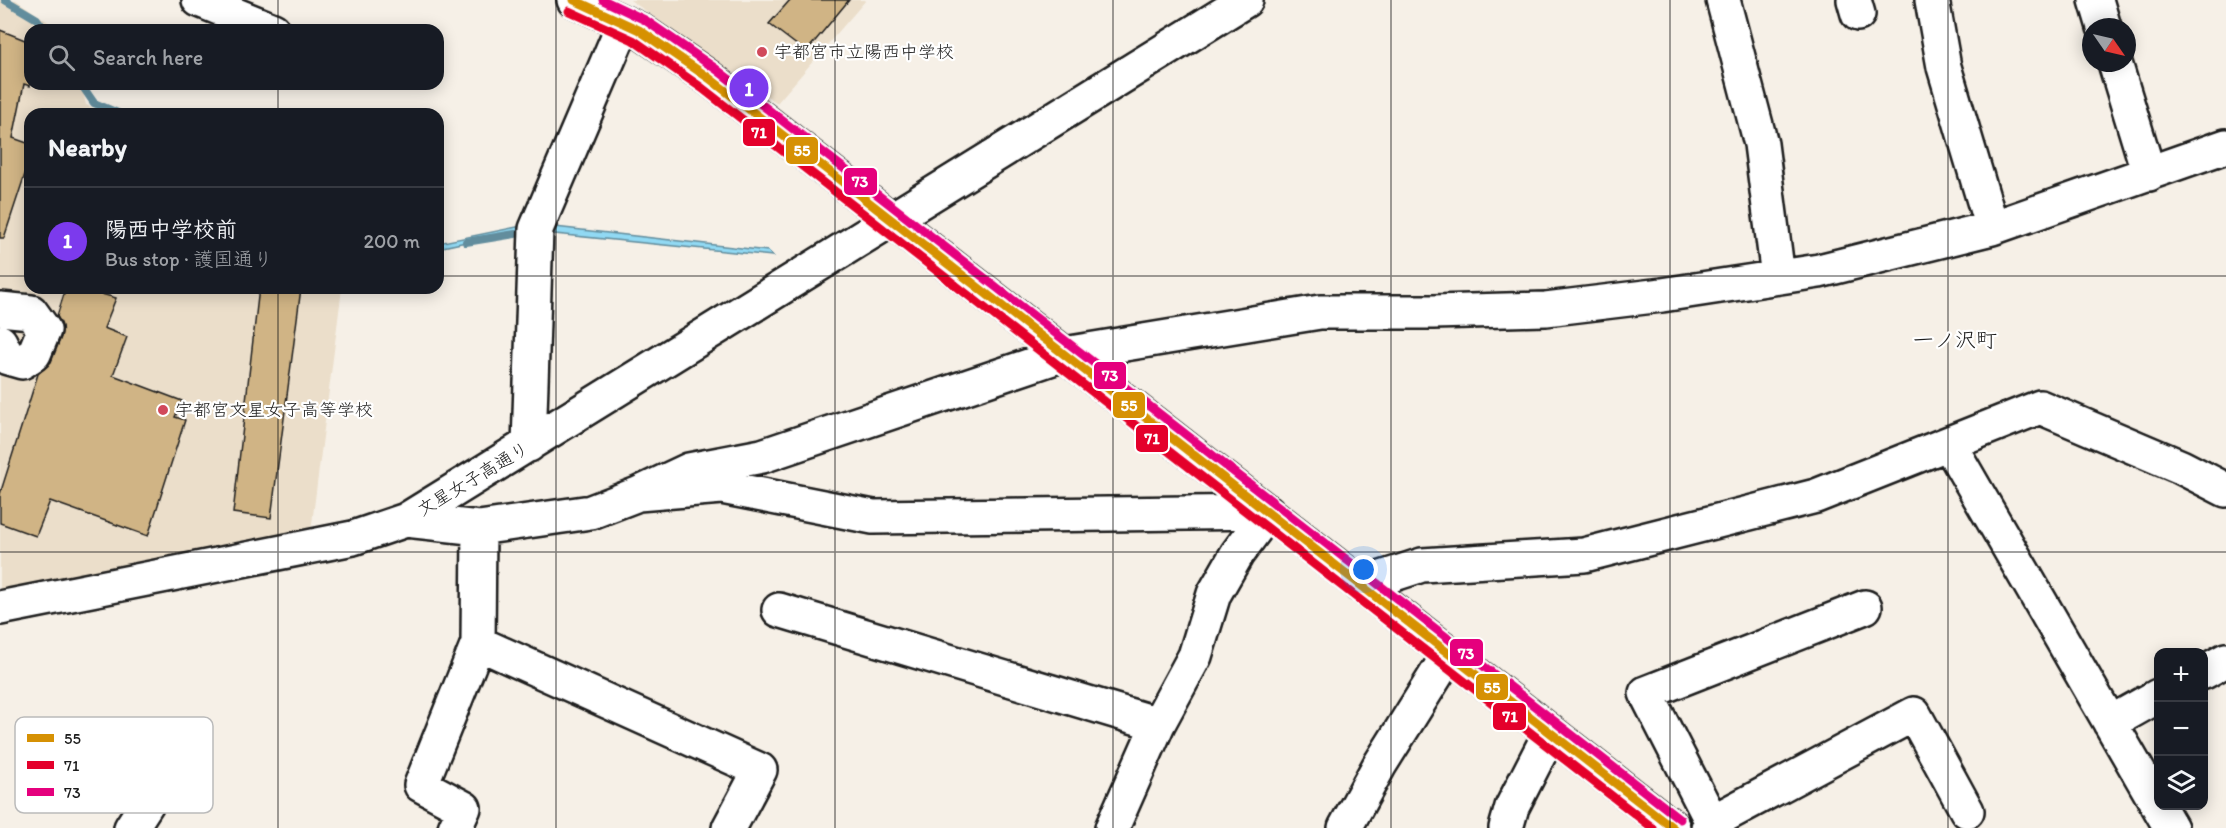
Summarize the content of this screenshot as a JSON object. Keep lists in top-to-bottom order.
{
  "streets": {
    "street": ["文星女子高通り"]
  },
  "districts": ["一ノ沢町"],
  "places": ["宇都宮市立陽西中学校", "宇都宮文星女子高等学校"],
  "lines": ["transit line 55", "transit line 73", "transit line 71"],
  "legend": ["55", "71", "73"],
  "north": "bottom right",
  "page": {
    "search": "Search here",
    "pins": "1",
    "heading": "Nearby",
    "list": [
      {
        "mark": "1",
        "name": "陽西中学校前",
        "note": "Bus stop · 護国通り",
        "value": "200 m"
      }
    ],
    "map_buttons": ["+", "−"]
  }
}
